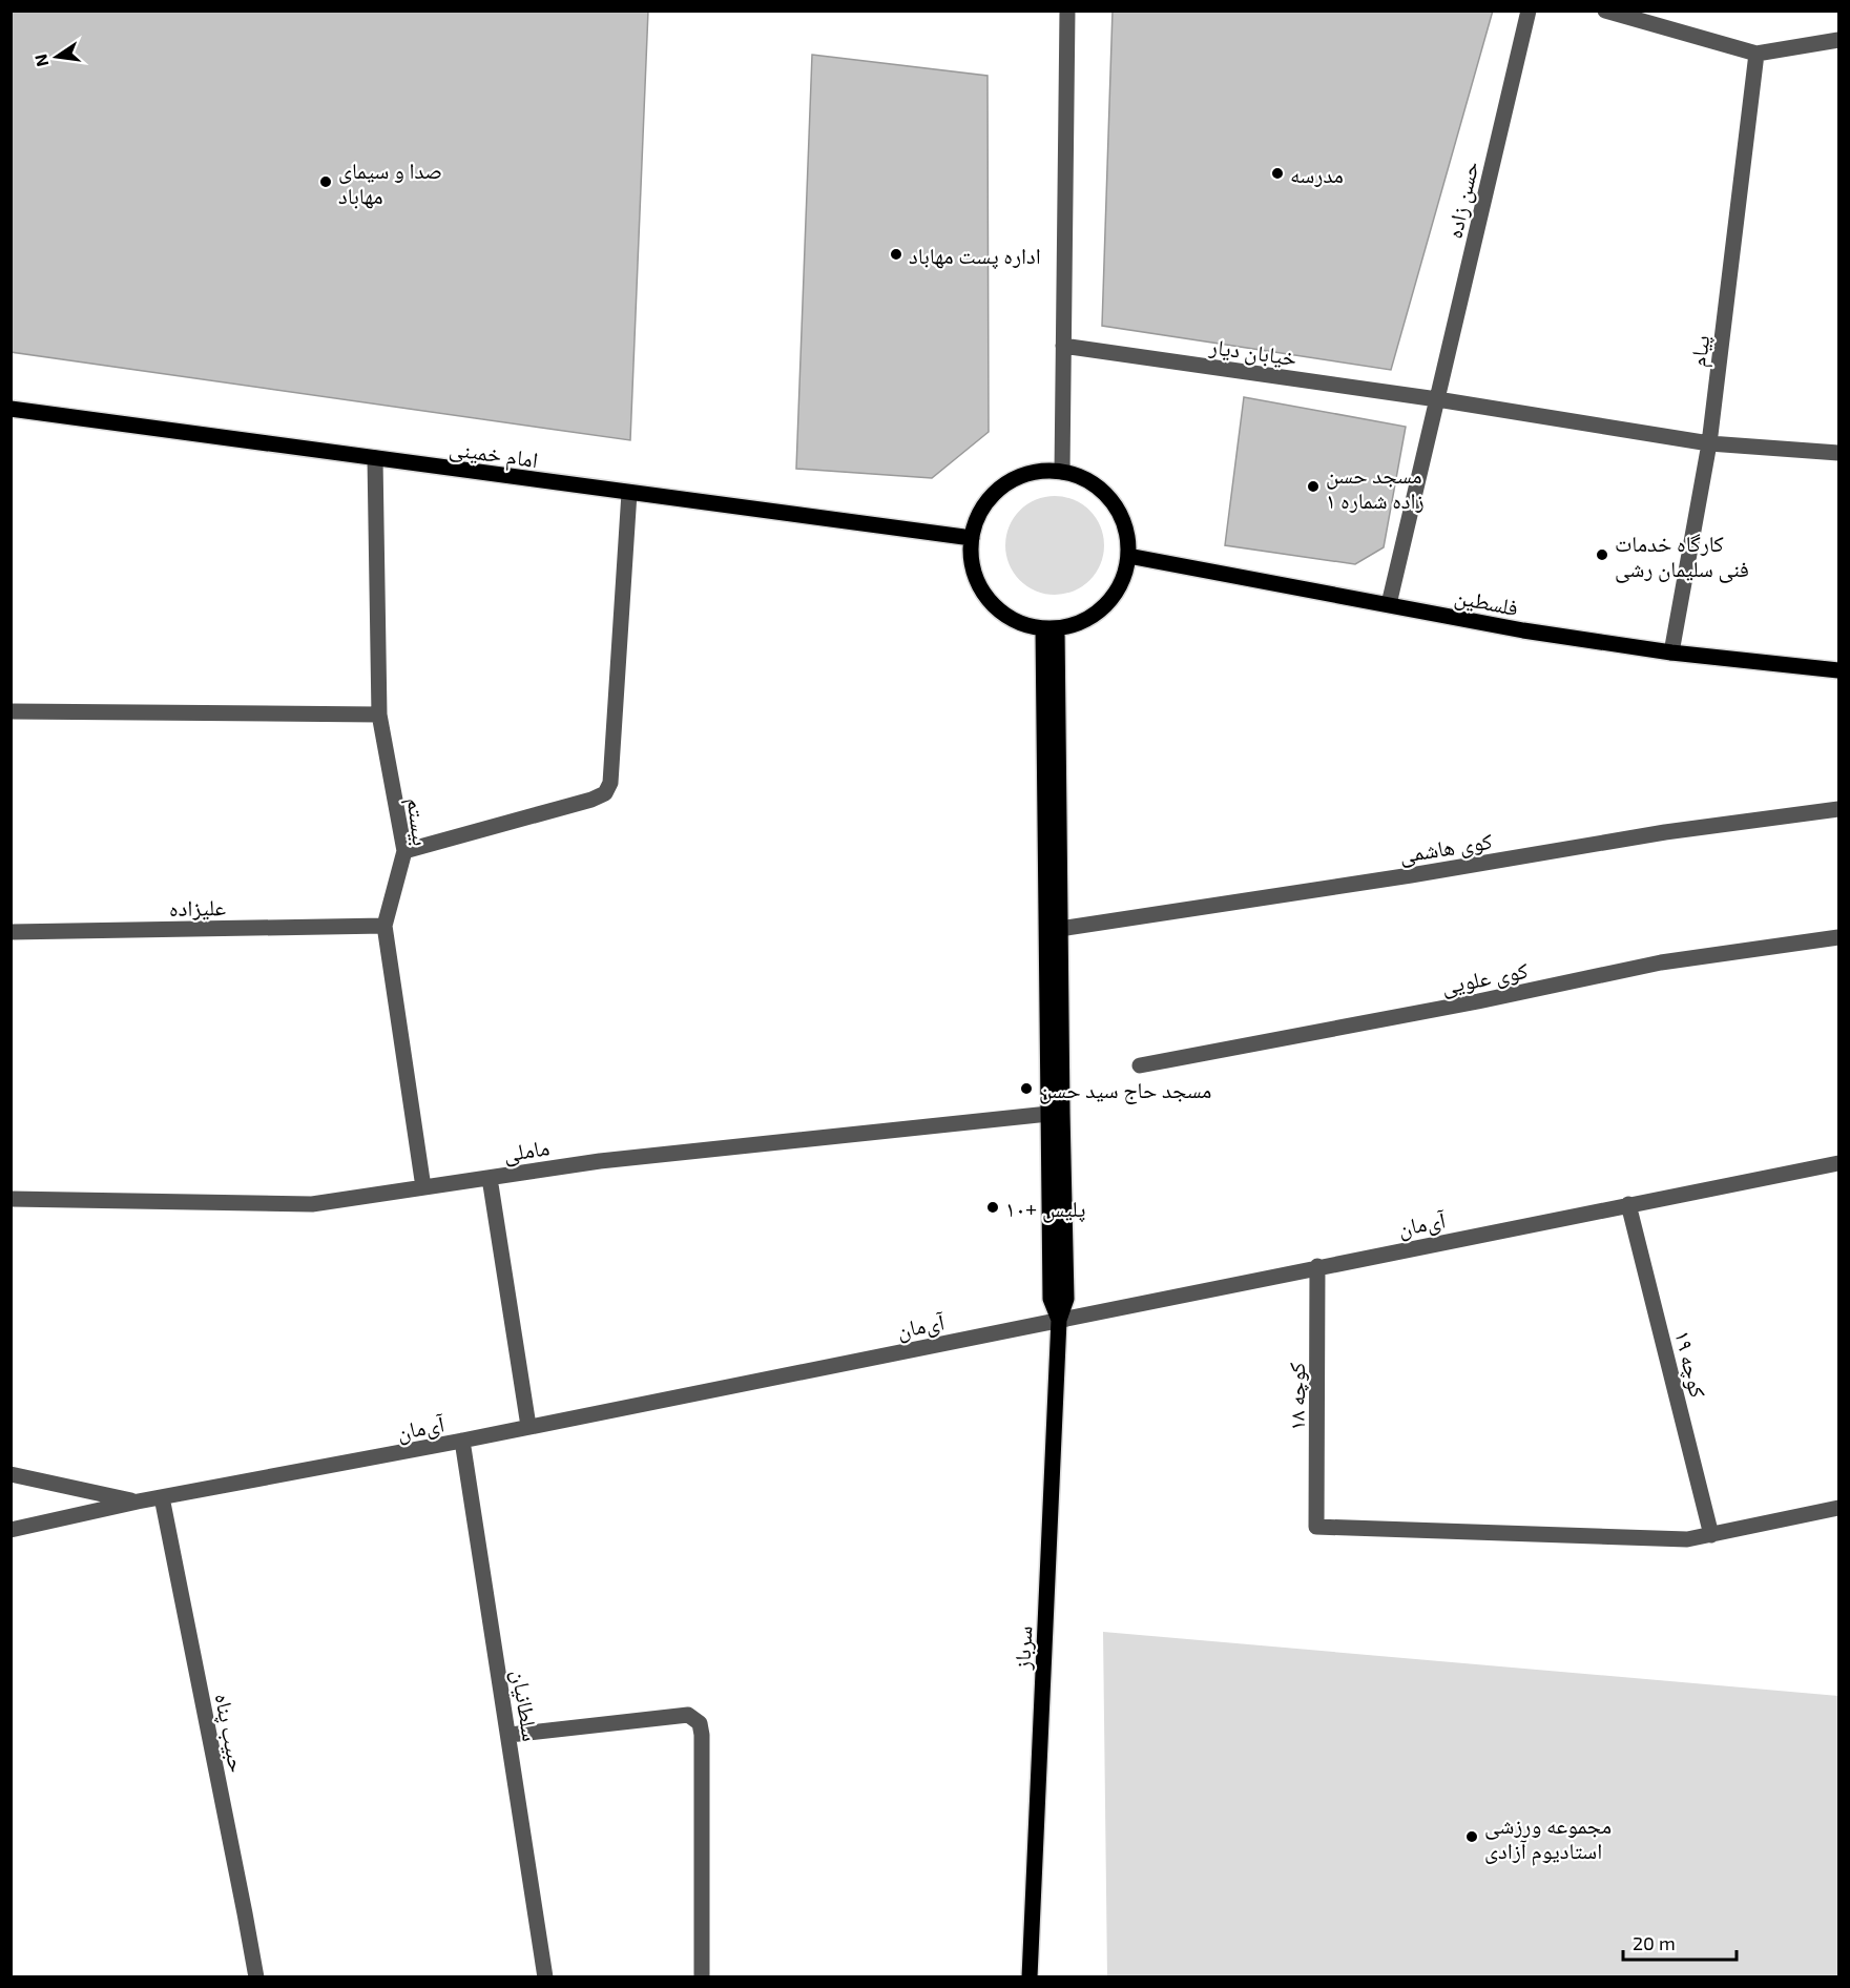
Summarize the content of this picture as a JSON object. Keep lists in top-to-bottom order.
{
  "streets": {
    "main road": ["امام خمینی", "فلسطین", "سرباز"],
    "street": [
      "حسن زاده",
      "خیابان دیار",
      "پیام",
      "بیستم",
      "کوی هاشمی",
      "علیزاده",
      "کوی علویی",
      "ماملی",
      "آی‌مان",
      "کوچه ۱۹",
      "کوچه ۱۸",
      "سلطانیان",
      "حبیب پناه"
    ]
  },
  "crossings": [
    ["حسن زاده", "خیابان دیار"],
    ["حسن زاده", "فلسطین"],
    ["خیابان دیار", "پیام"],
    ["پیام", "فلسطین"],
    ["امام خمینی", "فلسطین"],
    ["امام خمینی", "بیستم"],
    ["بیستم", "علیزاده"],
    ["بیستم", "ماملی"],
    ["آی‌مان", "کوچه ۱۹"],
    ["آی‌مان", "کوچه ۱۸"],
    ["آی‌مان", "سرباز"],
    ["آی‌مان", "سلطانیان"],
    ["آی‌مان", "حبیب پناه"],
    ["کوچه ۱۹", "کوچه ۱۸"]
  ],
  "places": [
    "مدرسه",
    "صدا و سیمای مهاباد",
    "اداره پست مهاباد",
    "مسجد حسن زاده شماره ۱",
    "کارگاه خدمات فنی سلیمان رشی",
    "مسجد حاج سید حسن",
    "پلیس +۱۰",
    "مجموعه ورزشی استادیوم آزادی"
  ],
  "scale_bar": "20 m",
  "north": "left"
}
